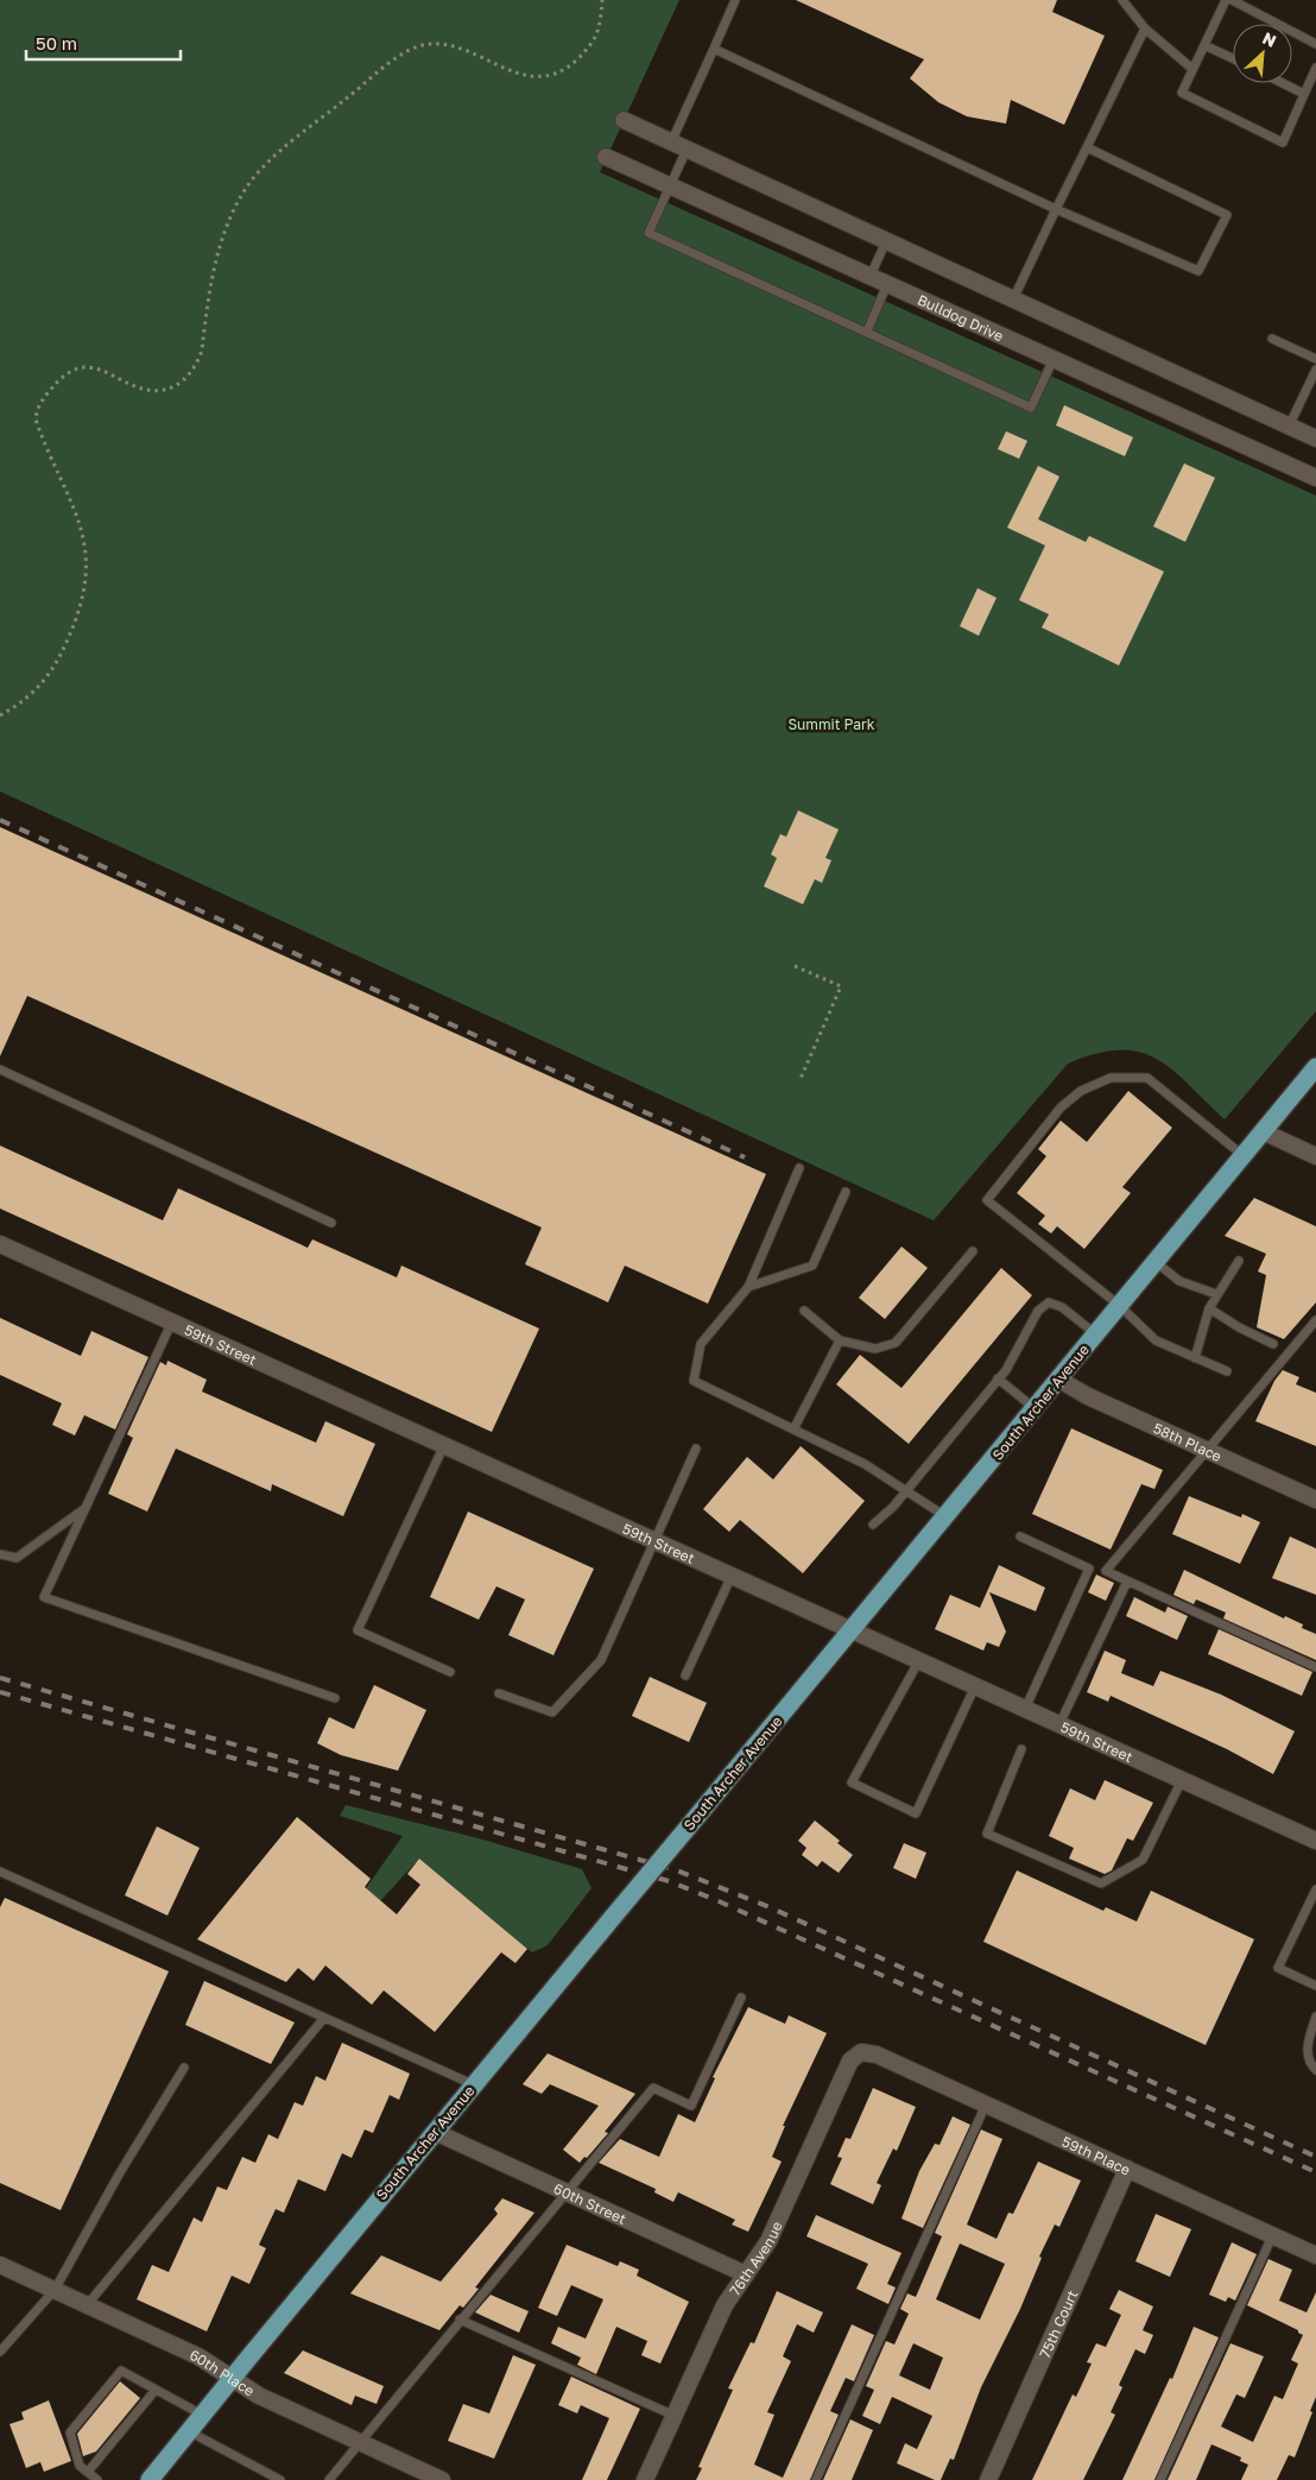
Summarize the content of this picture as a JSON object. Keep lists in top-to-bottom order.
{
  "streets": {
    "main road": ["South Archer Avenue"],
    "street": [
      "Bulldog Drive",
      "59th Street",
      "58th Place",
      "59th Place",
      "60th Street",
      "76th Avenue",
      "75th Court",
      "60th Place"
    ]
  },
  "crossings": [
    ["59th Street", "South Archer Avenue"],
    ["South Archer Avenue", "58th Place"],
    ["South Archer Avenue", "60th Street"],
    ["South Archer Avenue", "60th Place"],
    ["59th Place", "76th Avenue"],
    ["59th Place", "75th Court"],
    ["60th Street", "76th Avenue"]
  ],
  "parks": ["Summit Park"],
  "scale_bar": "50 m",
  "north": "top right"
}
